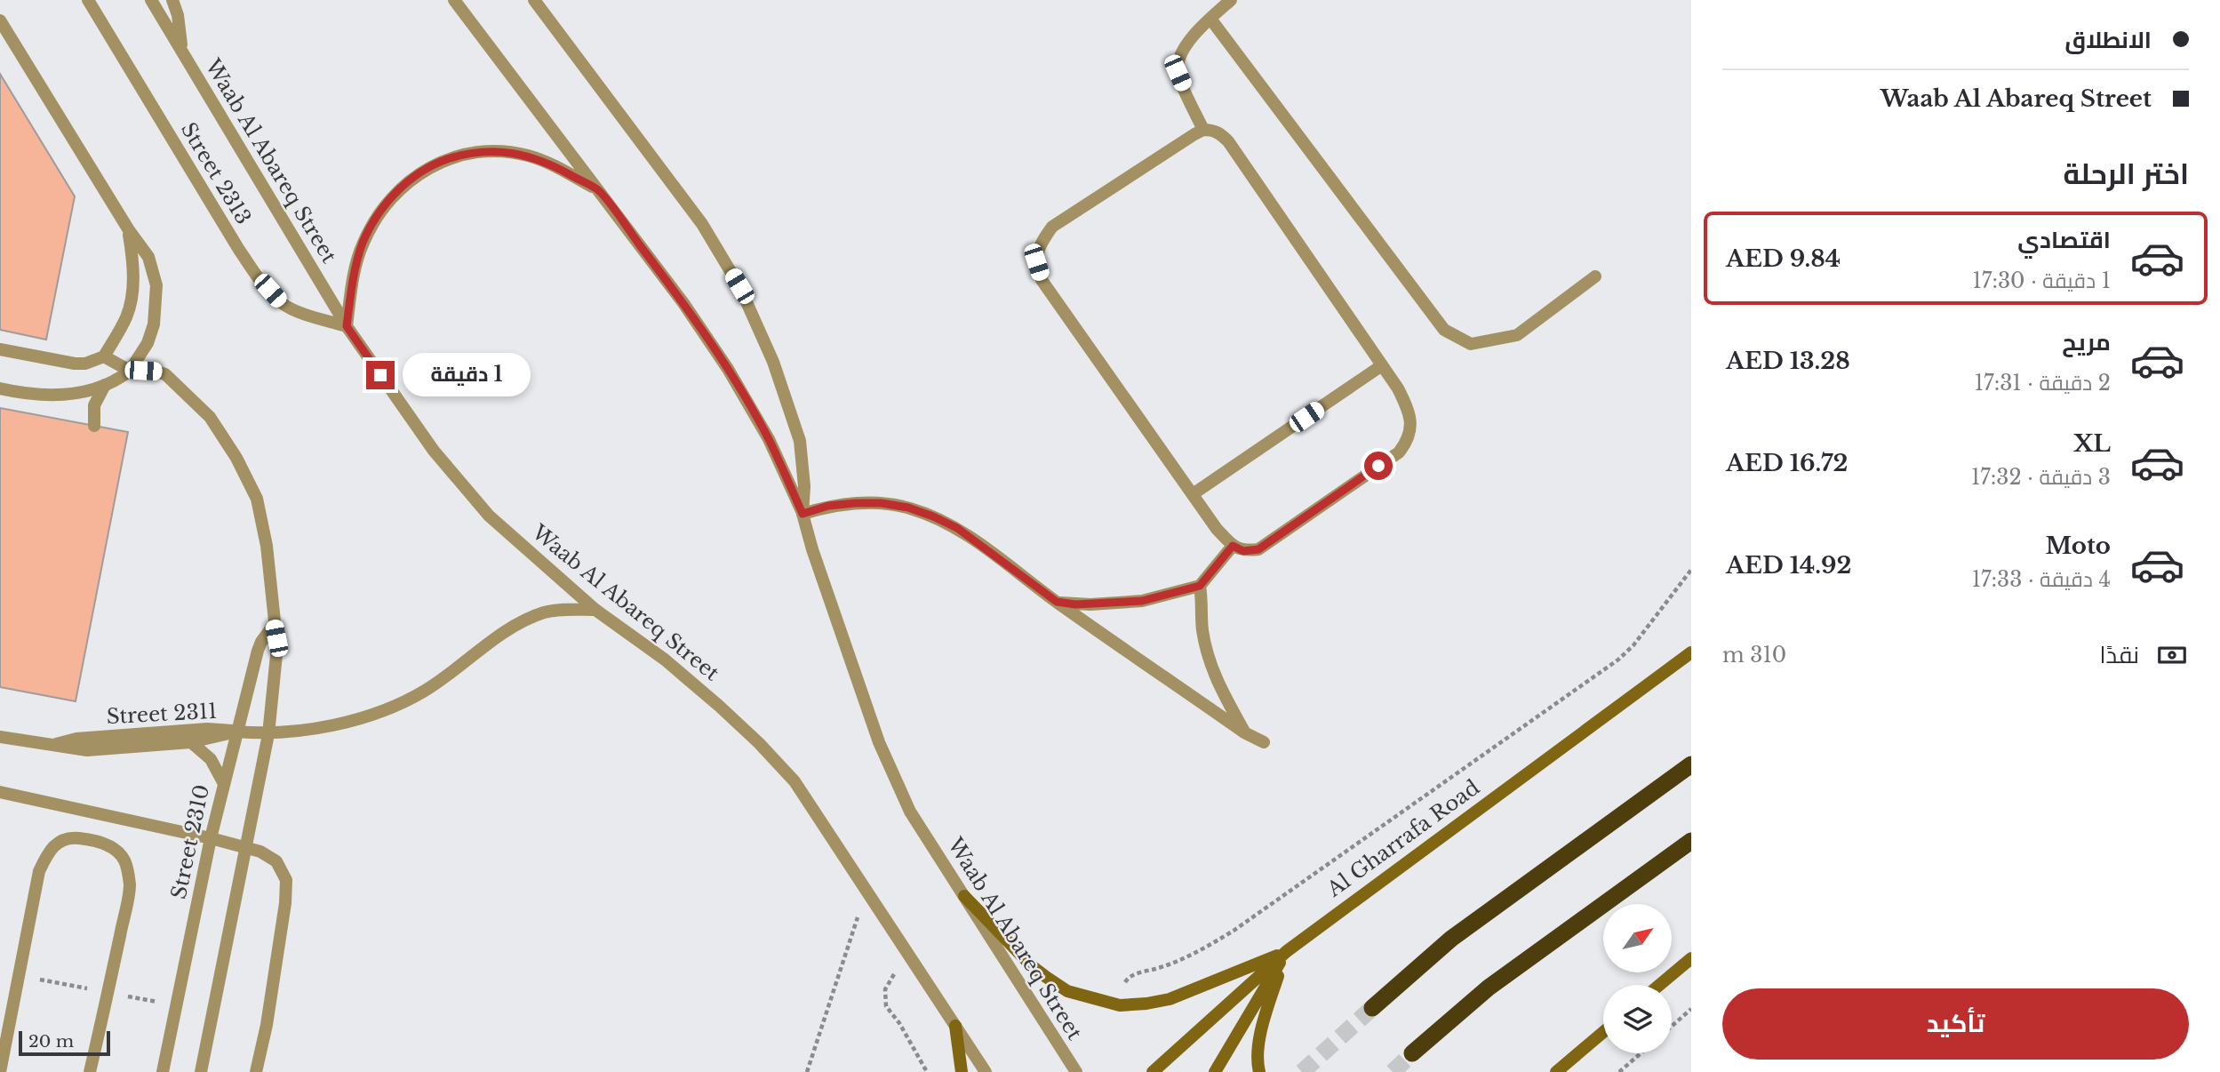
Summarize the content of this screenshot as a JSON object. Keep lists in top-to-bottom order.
{
  "streets": {
    "main road": ["Al Gharrafa Road"],
    "street": [
      "Waab Al Abareq Street",
      "Street 2313",
      "Street 2311",
      "Street 2310"
    ]
  },
  "crossings": [
    ["Waab Al Abareq Street", "Street 2313"],
    ["Street 2311", "Street 2310"]
  ],
  "scale_bar": "20 m",
  "north": "top right",
  "page": {
    "banner": ["الانطلاق", "Waab Al Abareq Street"],
    "heading": "اختر الرحلة",
    "list": [
      {
        "name": "اقتصادي",
        "note": "1 دقيقة · 17:30",
        "value": "AED 9.84"
      },
      {
        "name": "مريح",
        "note": "2 دقيقة · 17:31",
        "value": "AED 13.28"
      },
      {
        "name": "XL",
        "note": "3 دقيقة · 17:32",
        "value": "AED 16.72"
      },
      {
        "name": "Moto",
        "note": "4 دقيقة · 17:33",
        "value": "AED 14.92"
      }
    ],
    "bubble": "1 دقيقة",
    "pay": ["نقدًا", "310 m"],
    "buttons": "تأكيد",
    "scale": "20 m"
  }
}
